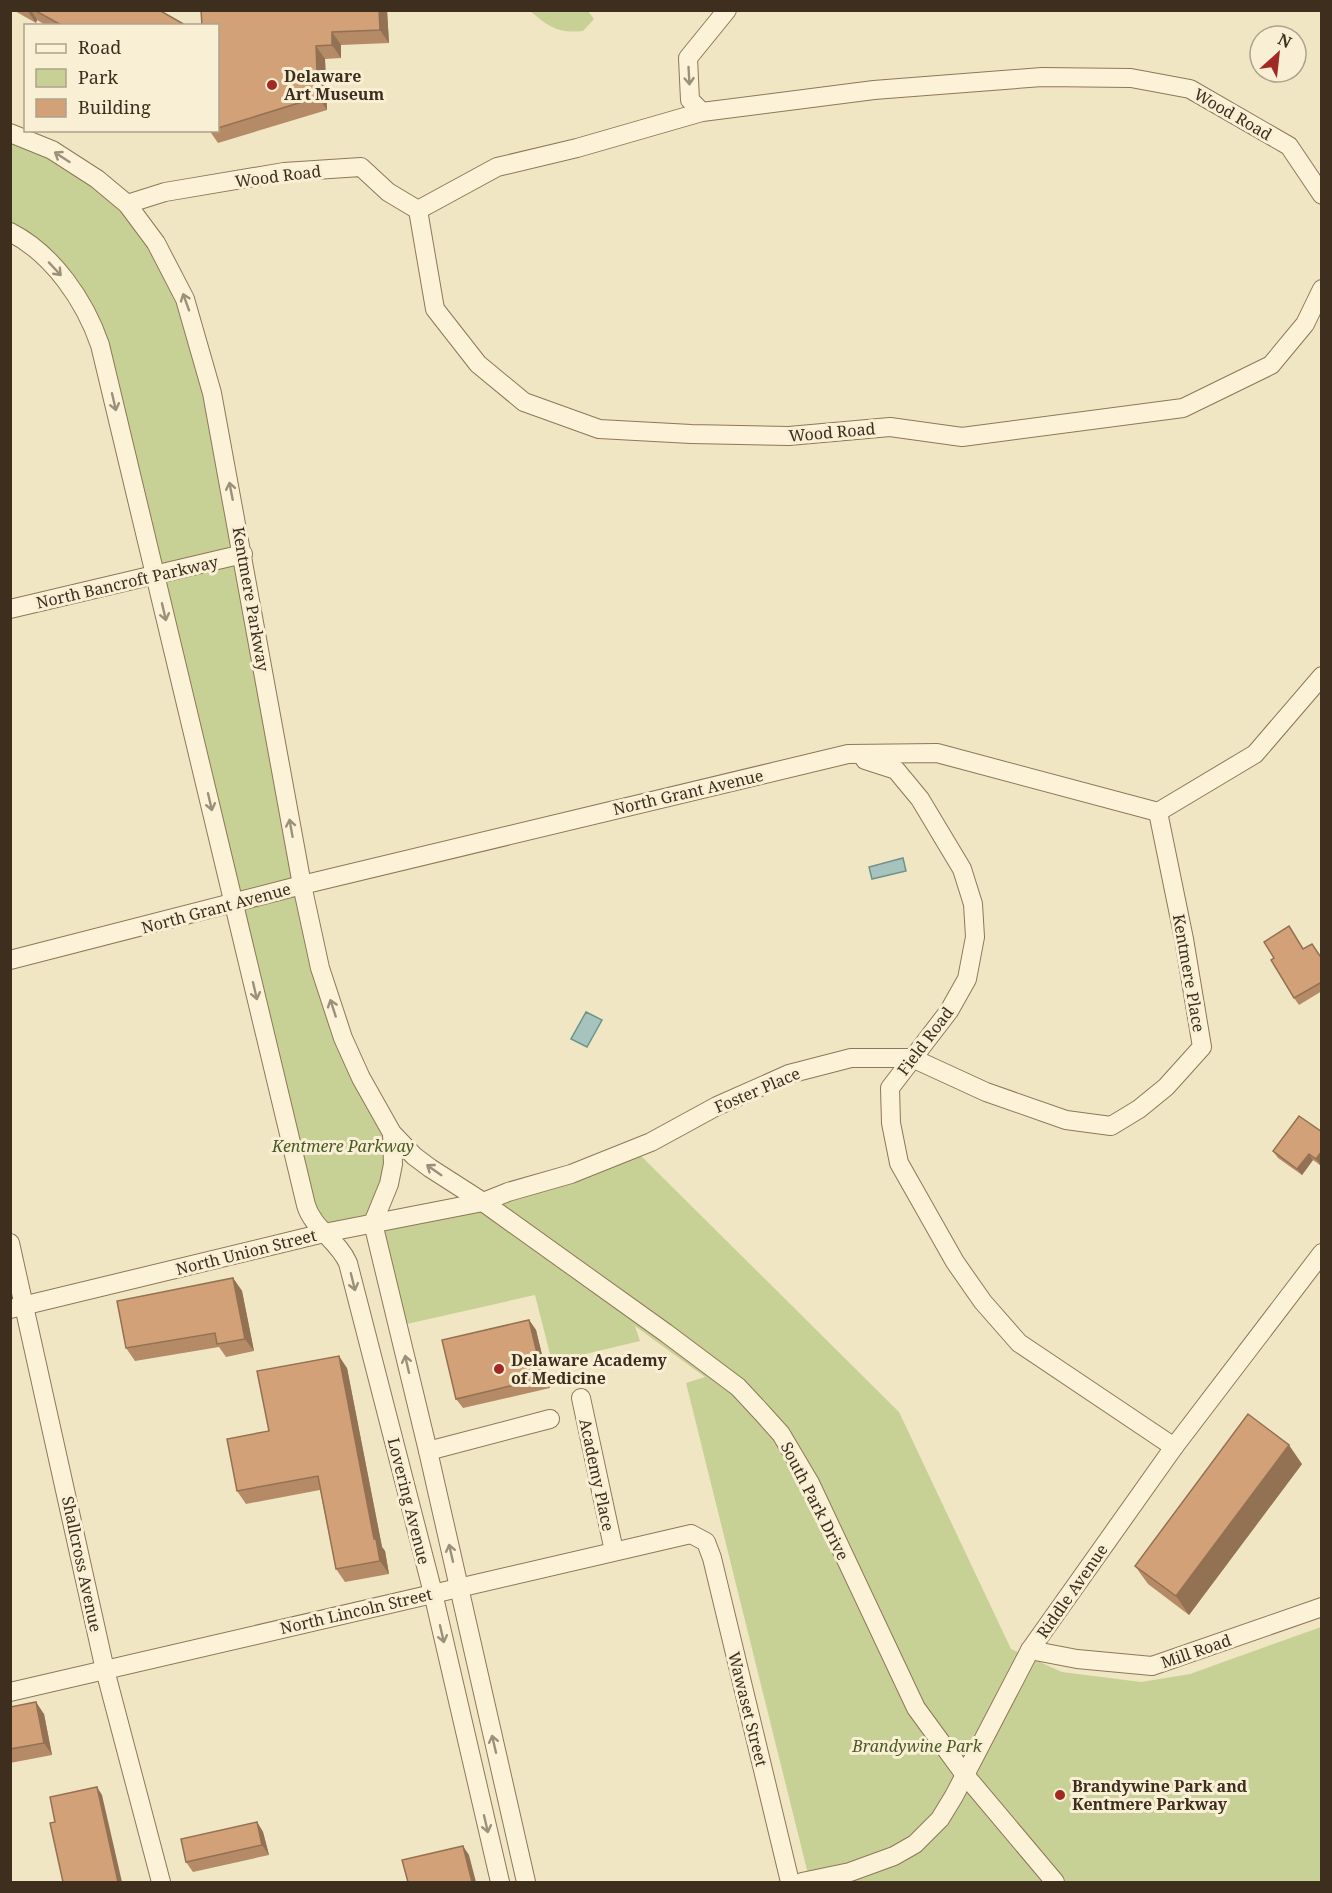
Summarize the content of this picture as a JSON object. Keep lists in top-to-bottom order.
{
  "streets": {
    "street": [
      "Wood Road",
      "North Bancroft Parkway",
      "Kentmere Parkway",
      "North Grant Avenue",
      "Kentmere Place",
      "Field Road",
      "Foster Place",
      "North Union Street",
      "Academy Place",
      "Lovering Avenue",
      "South Park Drive",
      "Shallcross Avenue",
      "Riddle Avenue",
      "North Lincoln Street",
      "Mill Road",
      "Wawaset Street"
    ]
  },
  "crossings": [
    ["Wood Road", "Kentmere Parkway"],
    ["North Bancroft Parkway", "Kentmere Parkway"],
    ["Kentmere Parkway", "North Grant Avenue"],
    ["Kentmere Parkway", "Foster Place"],
    ["Kentmere Parkway", "North Union Street"],
    ["Kentmere Parkway", "Lovering Avenue"],
    ["Kentmere Parkway", "South Park Drive"],
    ["North Grant Avenue", "Kentmere Place"],
    ["North Grant Avenue", "Field Road"],
    ["Kentmere Place", "Foster Place"],
    ["Field Road", "Foster Place"],
    ["Field Road", "Riddle Avenue"],
    ["Foster Place", "North Union Street"],
    ["Foster Place", "South Park Drive"],
    ["North Union Street", "Lovering Avenue"],
    ["North Union Street", "South Park Drive"],
    ["North Union Street", "Shallcross Avenue"],
    ["Academy Place", "North Lincoln Street"],
    ["Lovering Avenue", "North Lincoln Street"],
    ["South Park Drive", "Riddle Avenue"],
    ["Shallcross Avenue", "North Lincoln Street"],
    ["Riddle Avenue", "Mill Road"],
    ["North Lincoln Street", "Wawaset Street"]
  ],
  "parks": ["Kentmere Parkway", "Brandywine Park"],
  "places": ["Delaware Art Museum", "Delaware Academy of Medicine", "Brandywine Park and Kentmere Parkway"],
  "legend": ["Road", "Park", "Building"],
  "north": "top right"
}
